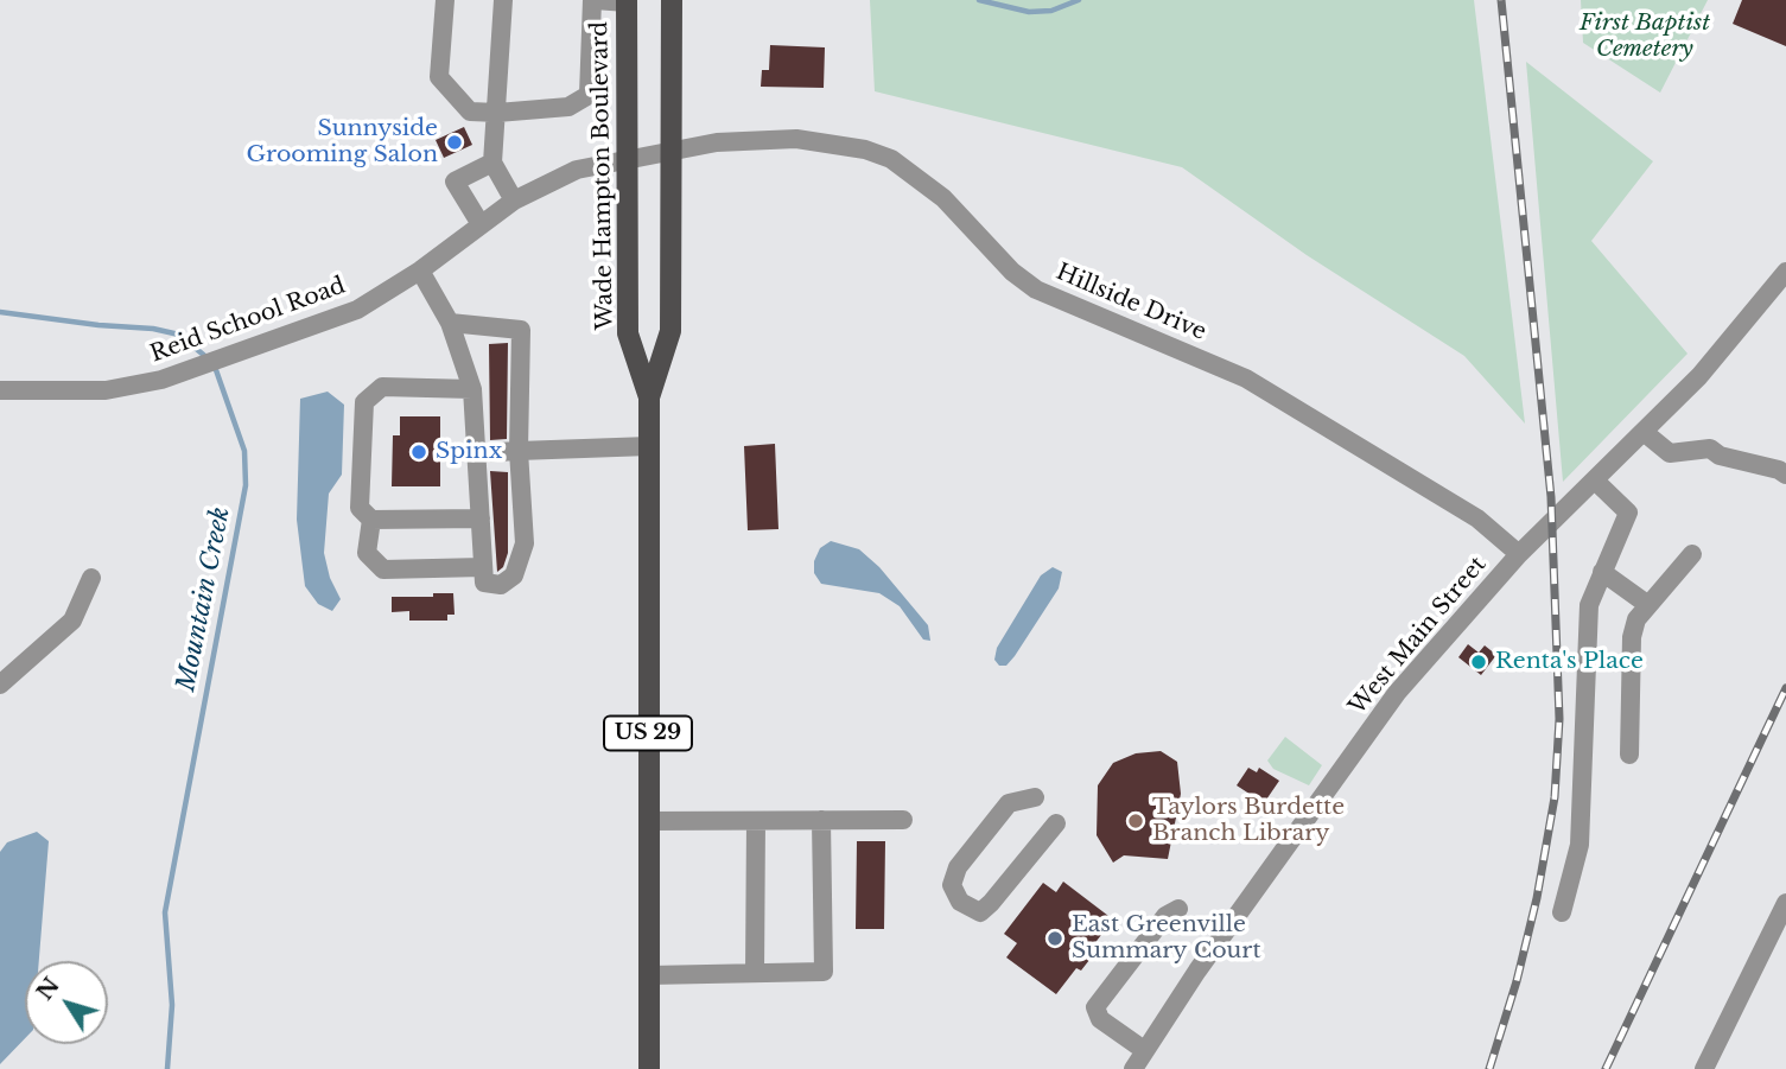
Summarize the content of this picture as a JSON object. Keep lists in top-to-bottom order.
{
  "streets": {
    "main road": ["Wade Hampton Boulevard", "US 29"],
    "street": ["Hillside Drive", "Reid School Road", "West Main Street"]
  },
  "crossings": [
    ["Wade Hampton Boulevard", "Hillside Drive"],
    ["Wade Hampton Boulevard", "Reid School Road"],
    ["Hillside Drive", "Reid School Road"],
    ["Hillside Drive", "West Main Street"]
  ],
  "water": ["Mountain Creek"],
  "parks": ["First Baptist Cemetery"],
  "places": [
    "Sunnyside Grooming Salon",
    "Spinx",
    "Renta's Place",
    "Taylors Burdette Branch Library",
    "East Greenville Summary Court"
  ],
  "north": "top left"
}
